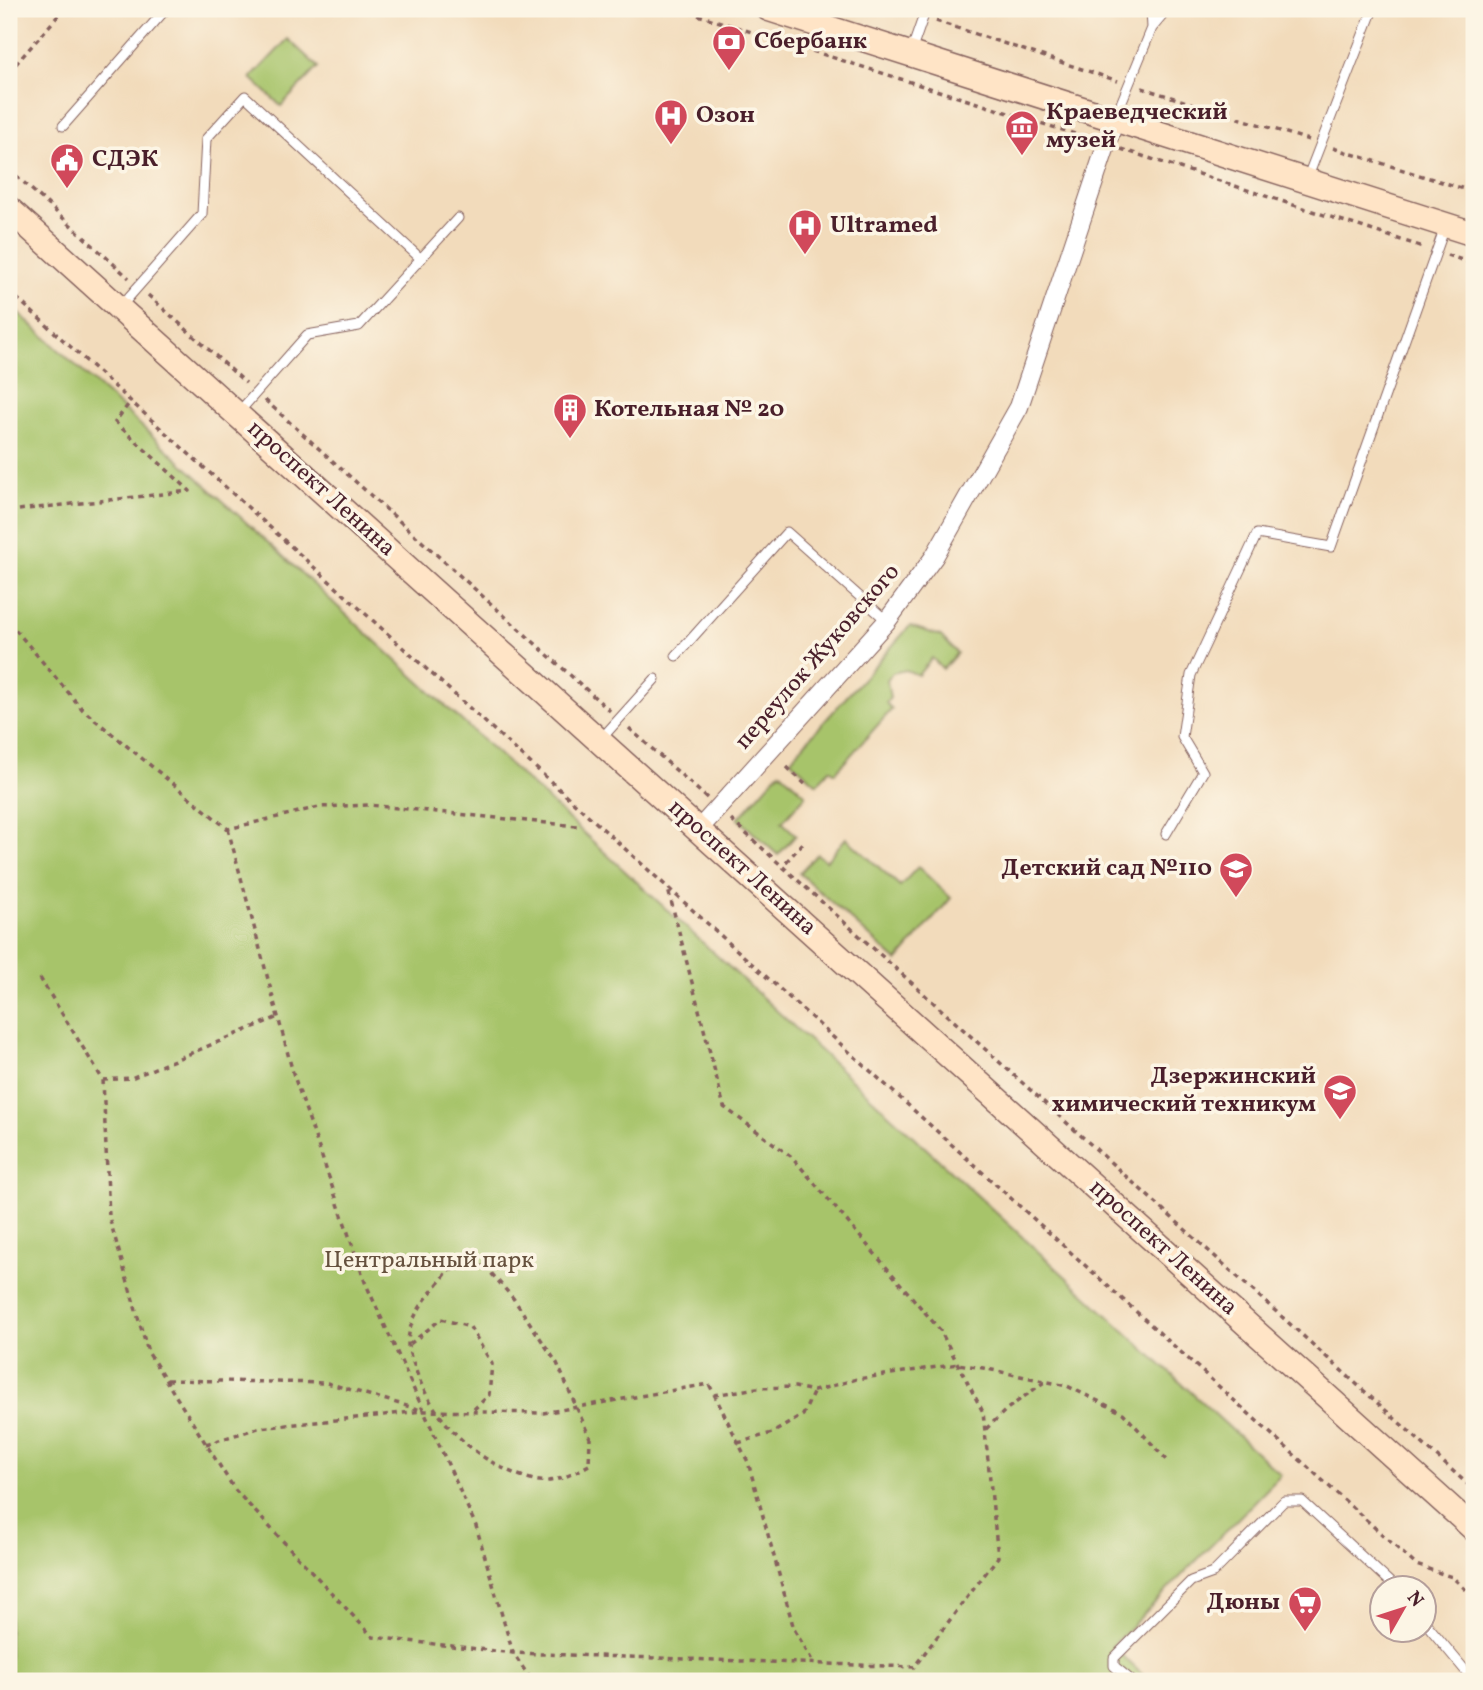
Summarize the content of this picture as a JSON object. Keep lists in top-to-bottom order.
{
  "streets": {
    "main road": ["проспект Ленина"],
    "street": ["переулок Жуковского"]
  },
  "crossings": [
    ["проспект Ленина", "переулок Жуковского"]
  ],
  "parks": ["Центральный парк"],
  "places": {
    "bank": ["Сбербанк"],
    "hospital": ["Озон", "Ultramed"],
    "museum": ["Краеведческий музей"],
    "public building": ["СДЭК"],
    "building": ["Котельная № 20"],
    "school or university": ["Детский сад №110", "Дзержинский химический техникум"],
    "supermarket": ["Дюны"]
  },
  "north": "top right"
}
